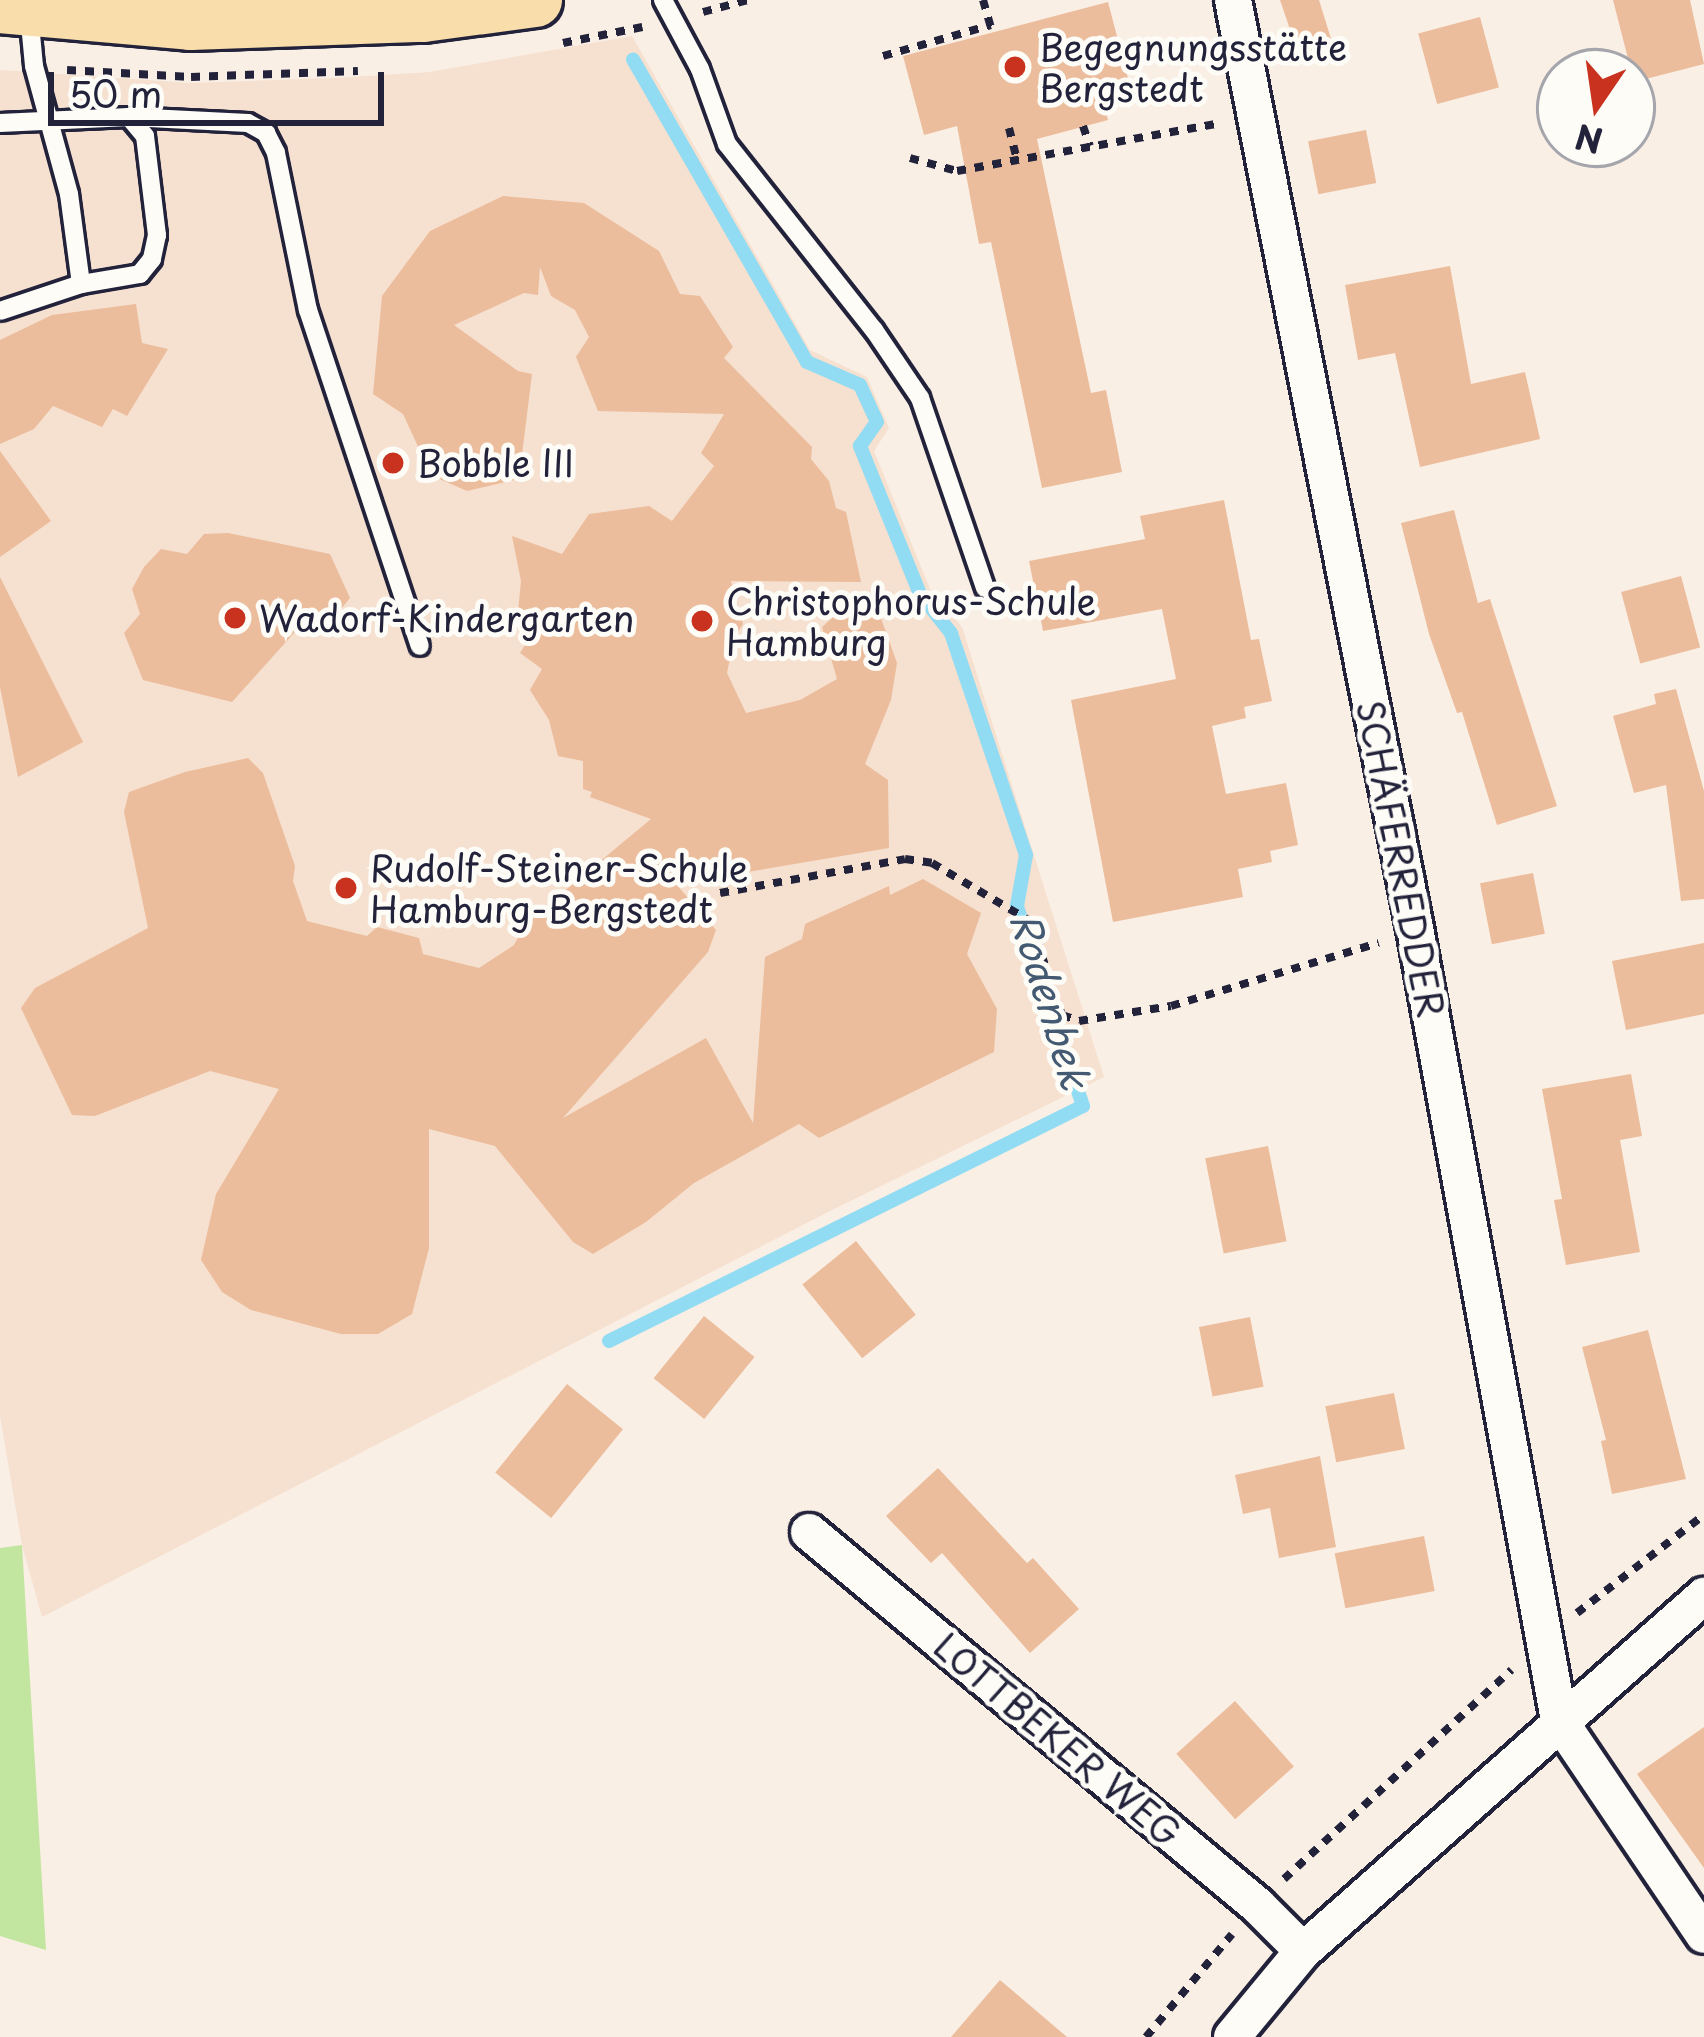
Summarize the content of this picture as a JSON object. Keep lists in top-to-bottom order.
{
  "streets": {
    "street": ["SCHÄFERREDDER", "LOTTBEKER WEG"]
  },
  "water": ["Rodenbek"],
  "places": [
    "Begegnungsstätte Bergstedt",
    "Bobble III",
    "Wadorf-Kindergarten",
    "Christophorus-Schule Hamburg",
    "Rudolf-Steiner-Schule Hamburg-Bergstedt"
  ],
  "scale_bar": "50 m",
  "north": "bottom"
}
